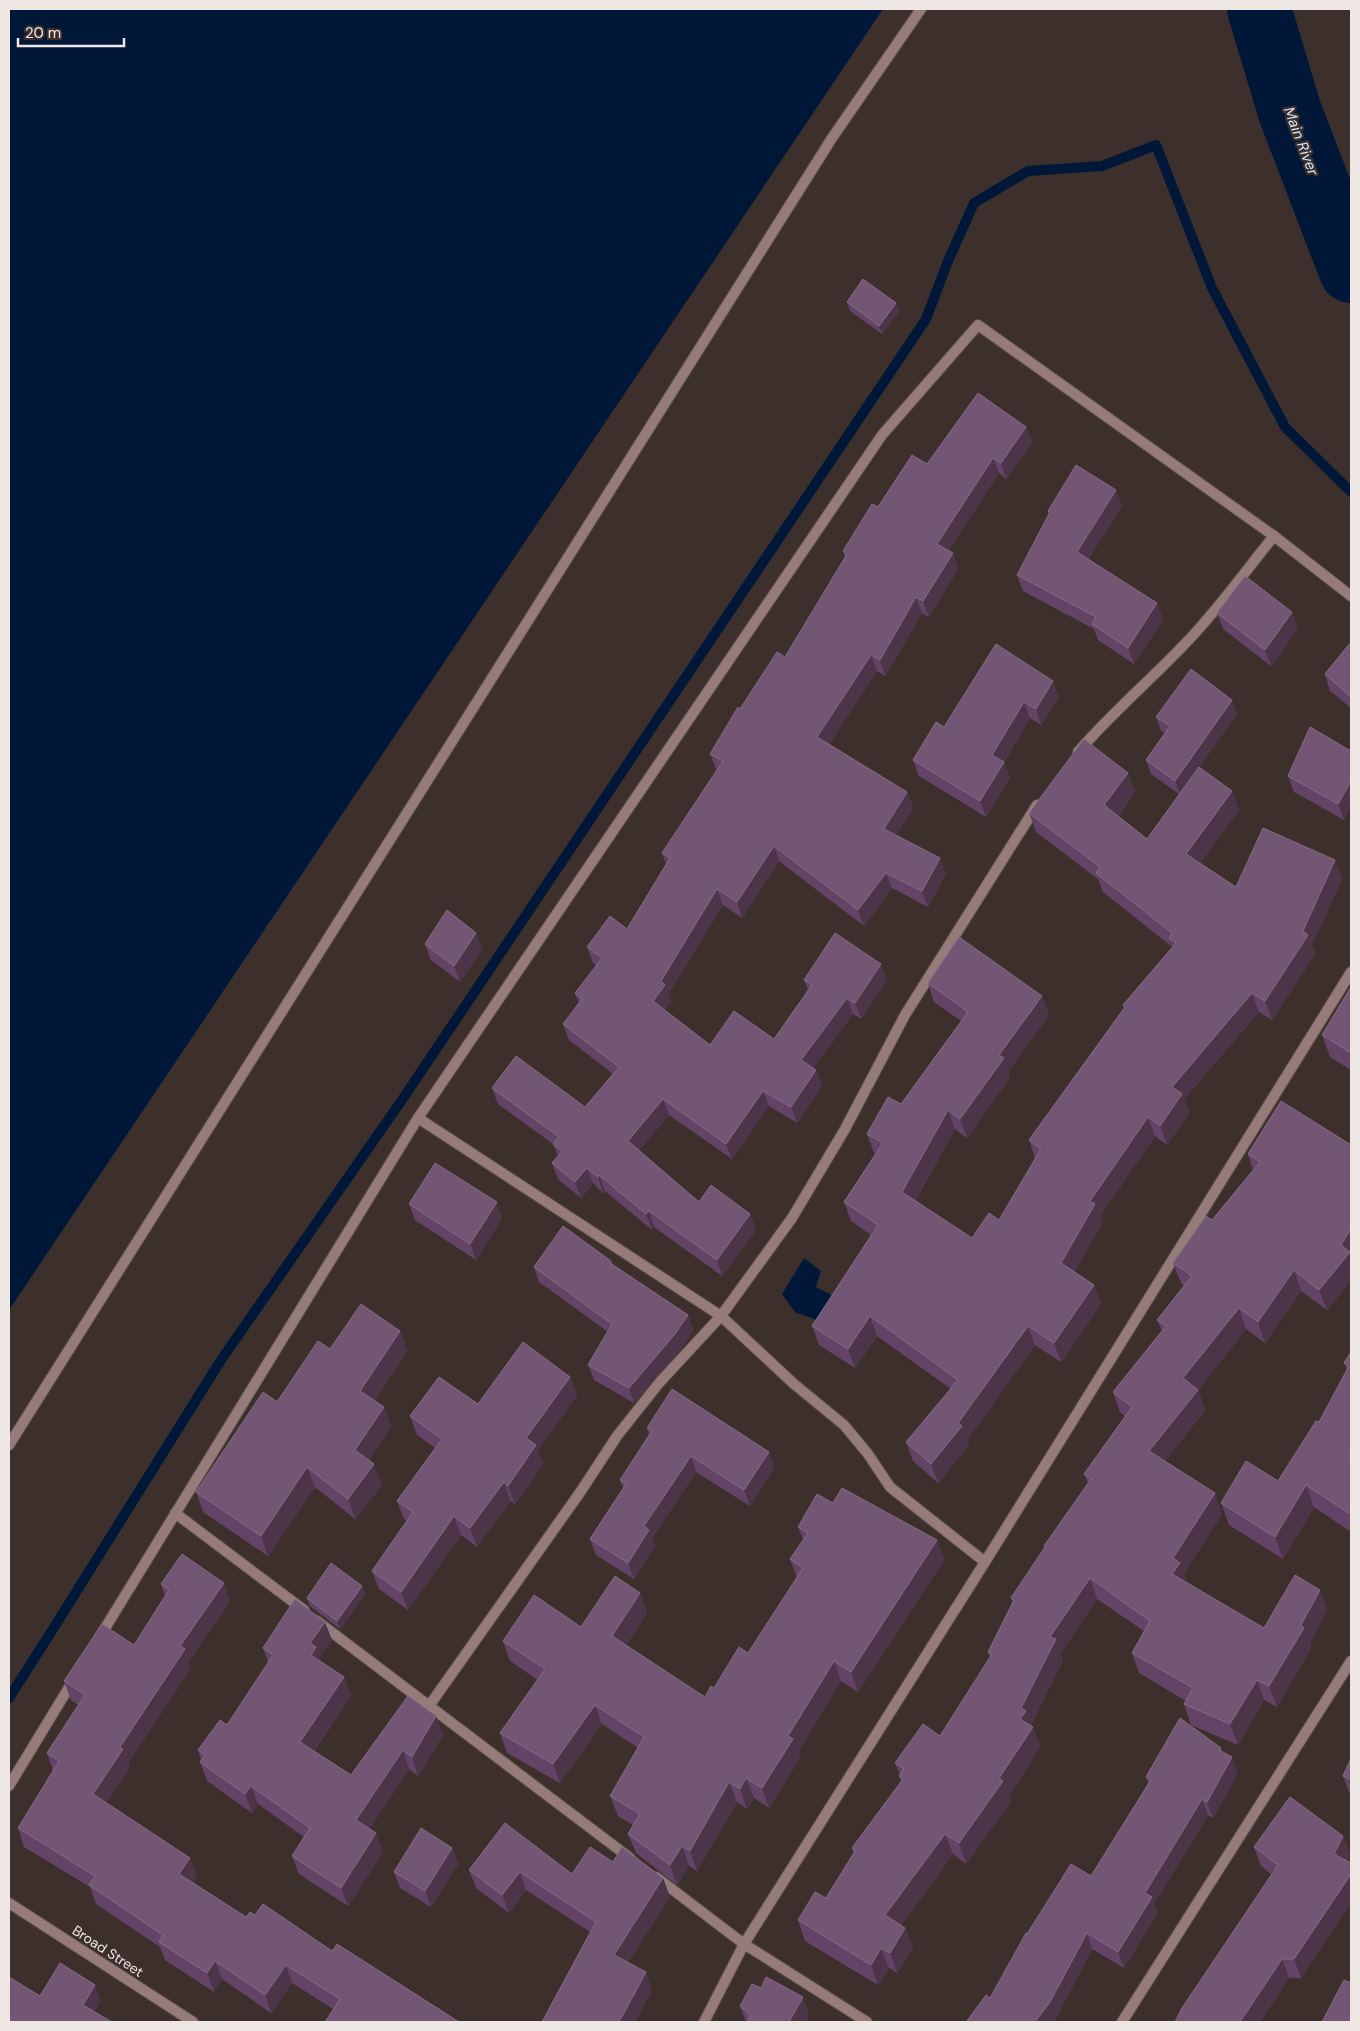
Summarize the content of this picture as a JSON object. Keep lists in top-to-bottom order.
{
  "streets": {
    "street": ["Broad Street"]
  },
  "water": ["Main River"],
  "scale_bar": "20 m"
}
